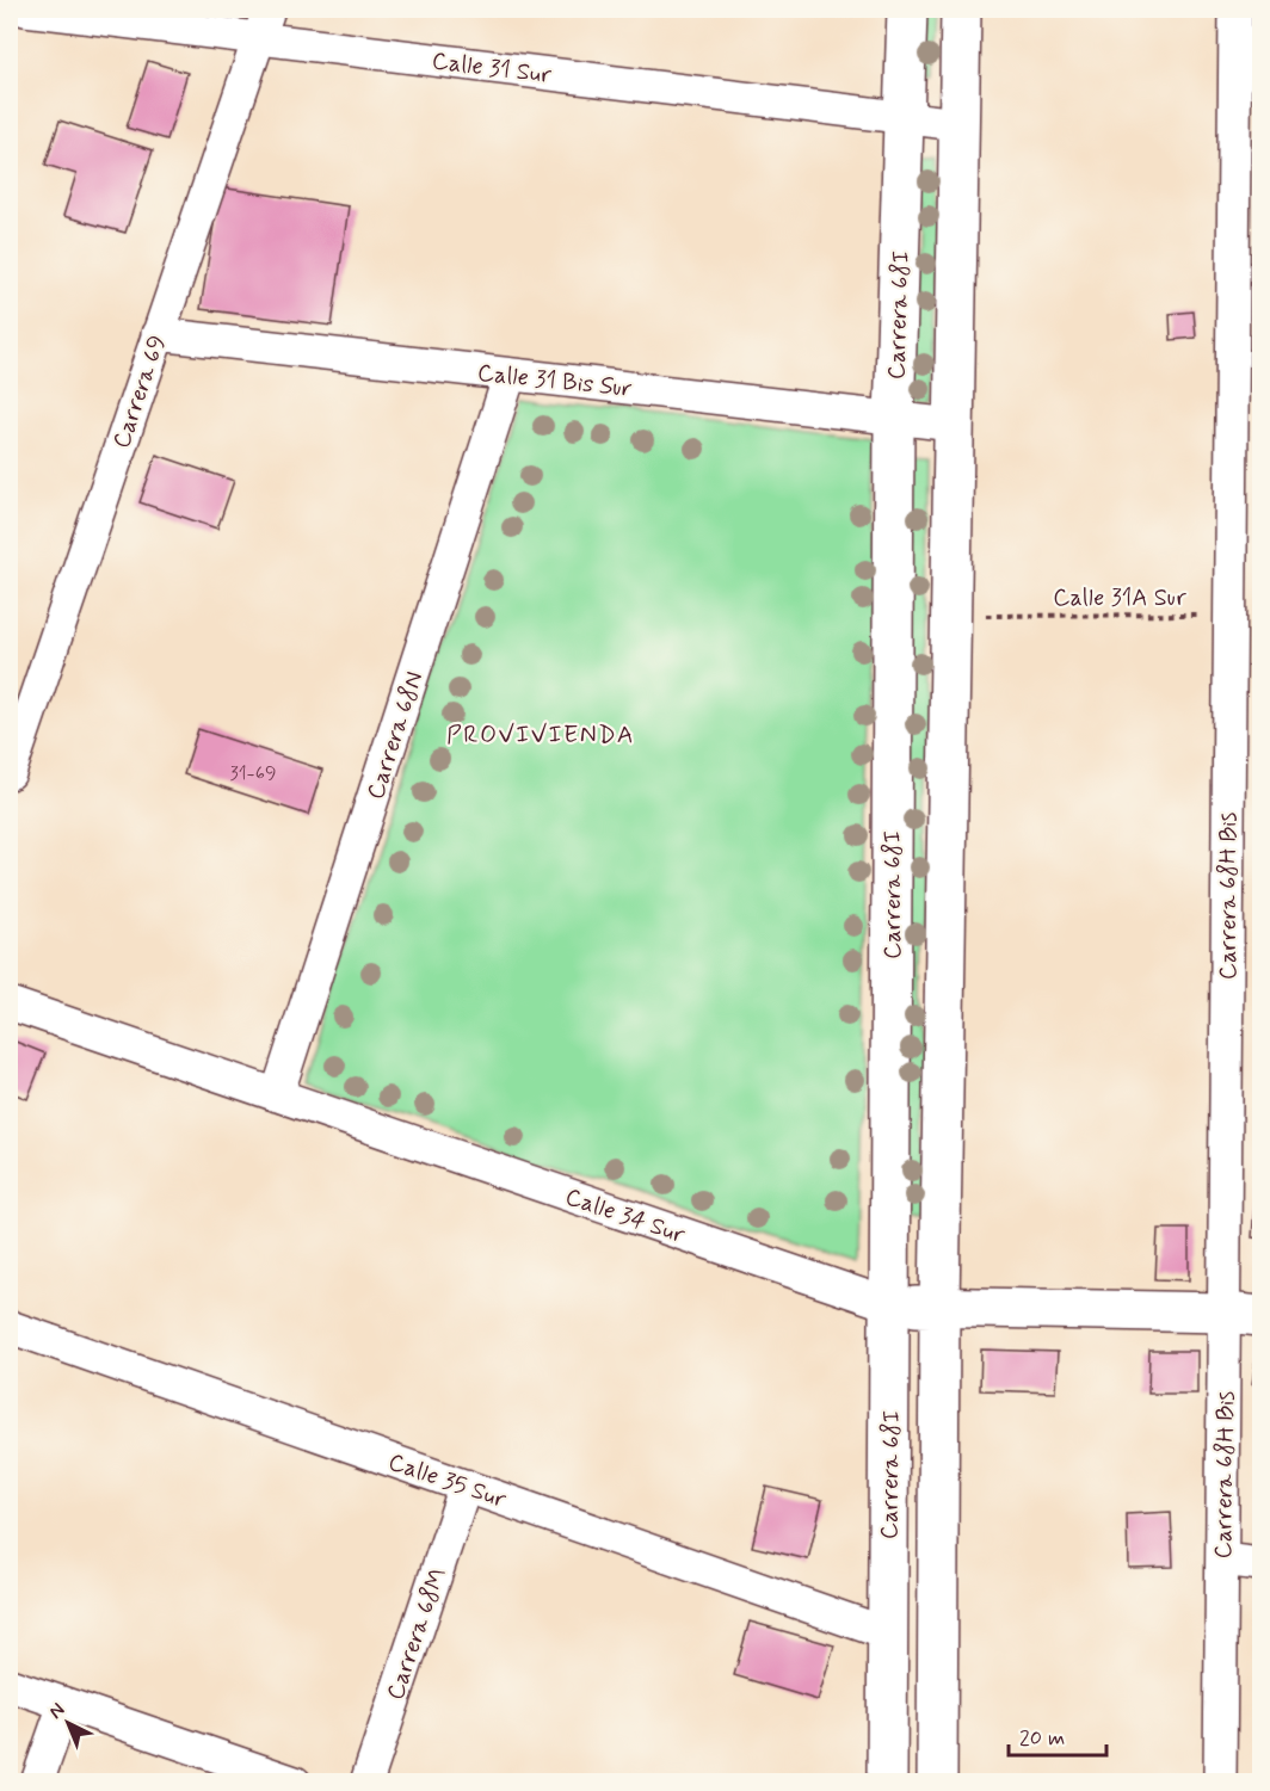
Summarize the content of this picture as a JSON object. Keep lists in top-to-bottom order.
{
  "streets": {
    "street": [
      "Calle 31 Sur",
      "Carrera 68I",
      "Calle 31 Bis Sur",
      "Carrera 69",
      "Carrera 68N",
      "Carrera 68H Bis",
      "Calle 34 Sur",
      "Calle 35 Sur",
      "Carrera 68M"
    ],
    "path": ["Calle 31A Sur"]
  },
  "crossings": [
    ["Calle 31 Sur", "Carrera 68I"],
    ["Calle 31 Sur", "Carrera 69"],
    ["Carrera 68I", "Calle 31 Bis Sur"],
    ["Carrera 68I", "Calle 34 Sur"],
    ["Carrera 68I", "Calle 35 Sur"],
    ["Calle 31 Bis Sur", "Carrera 69"],
    ["Calle 31 Bis Sur", "Carrera 68N"],
    ["Calle 31A Sur", "Carrera 68H Bis"],
    ["Carrera 68N", "Calle 34 Sur"],
    ["Carrera 68H Bis", "Calle 34 Sur"],
    ["Calle 35 Sur", "Carrera 68M"]
  ],
  "districts": ["PROVIVIENDA"],
  "house_numbers": ["31-69"],
  "scale_bar": "20 m",
  "north": "top left"
}
